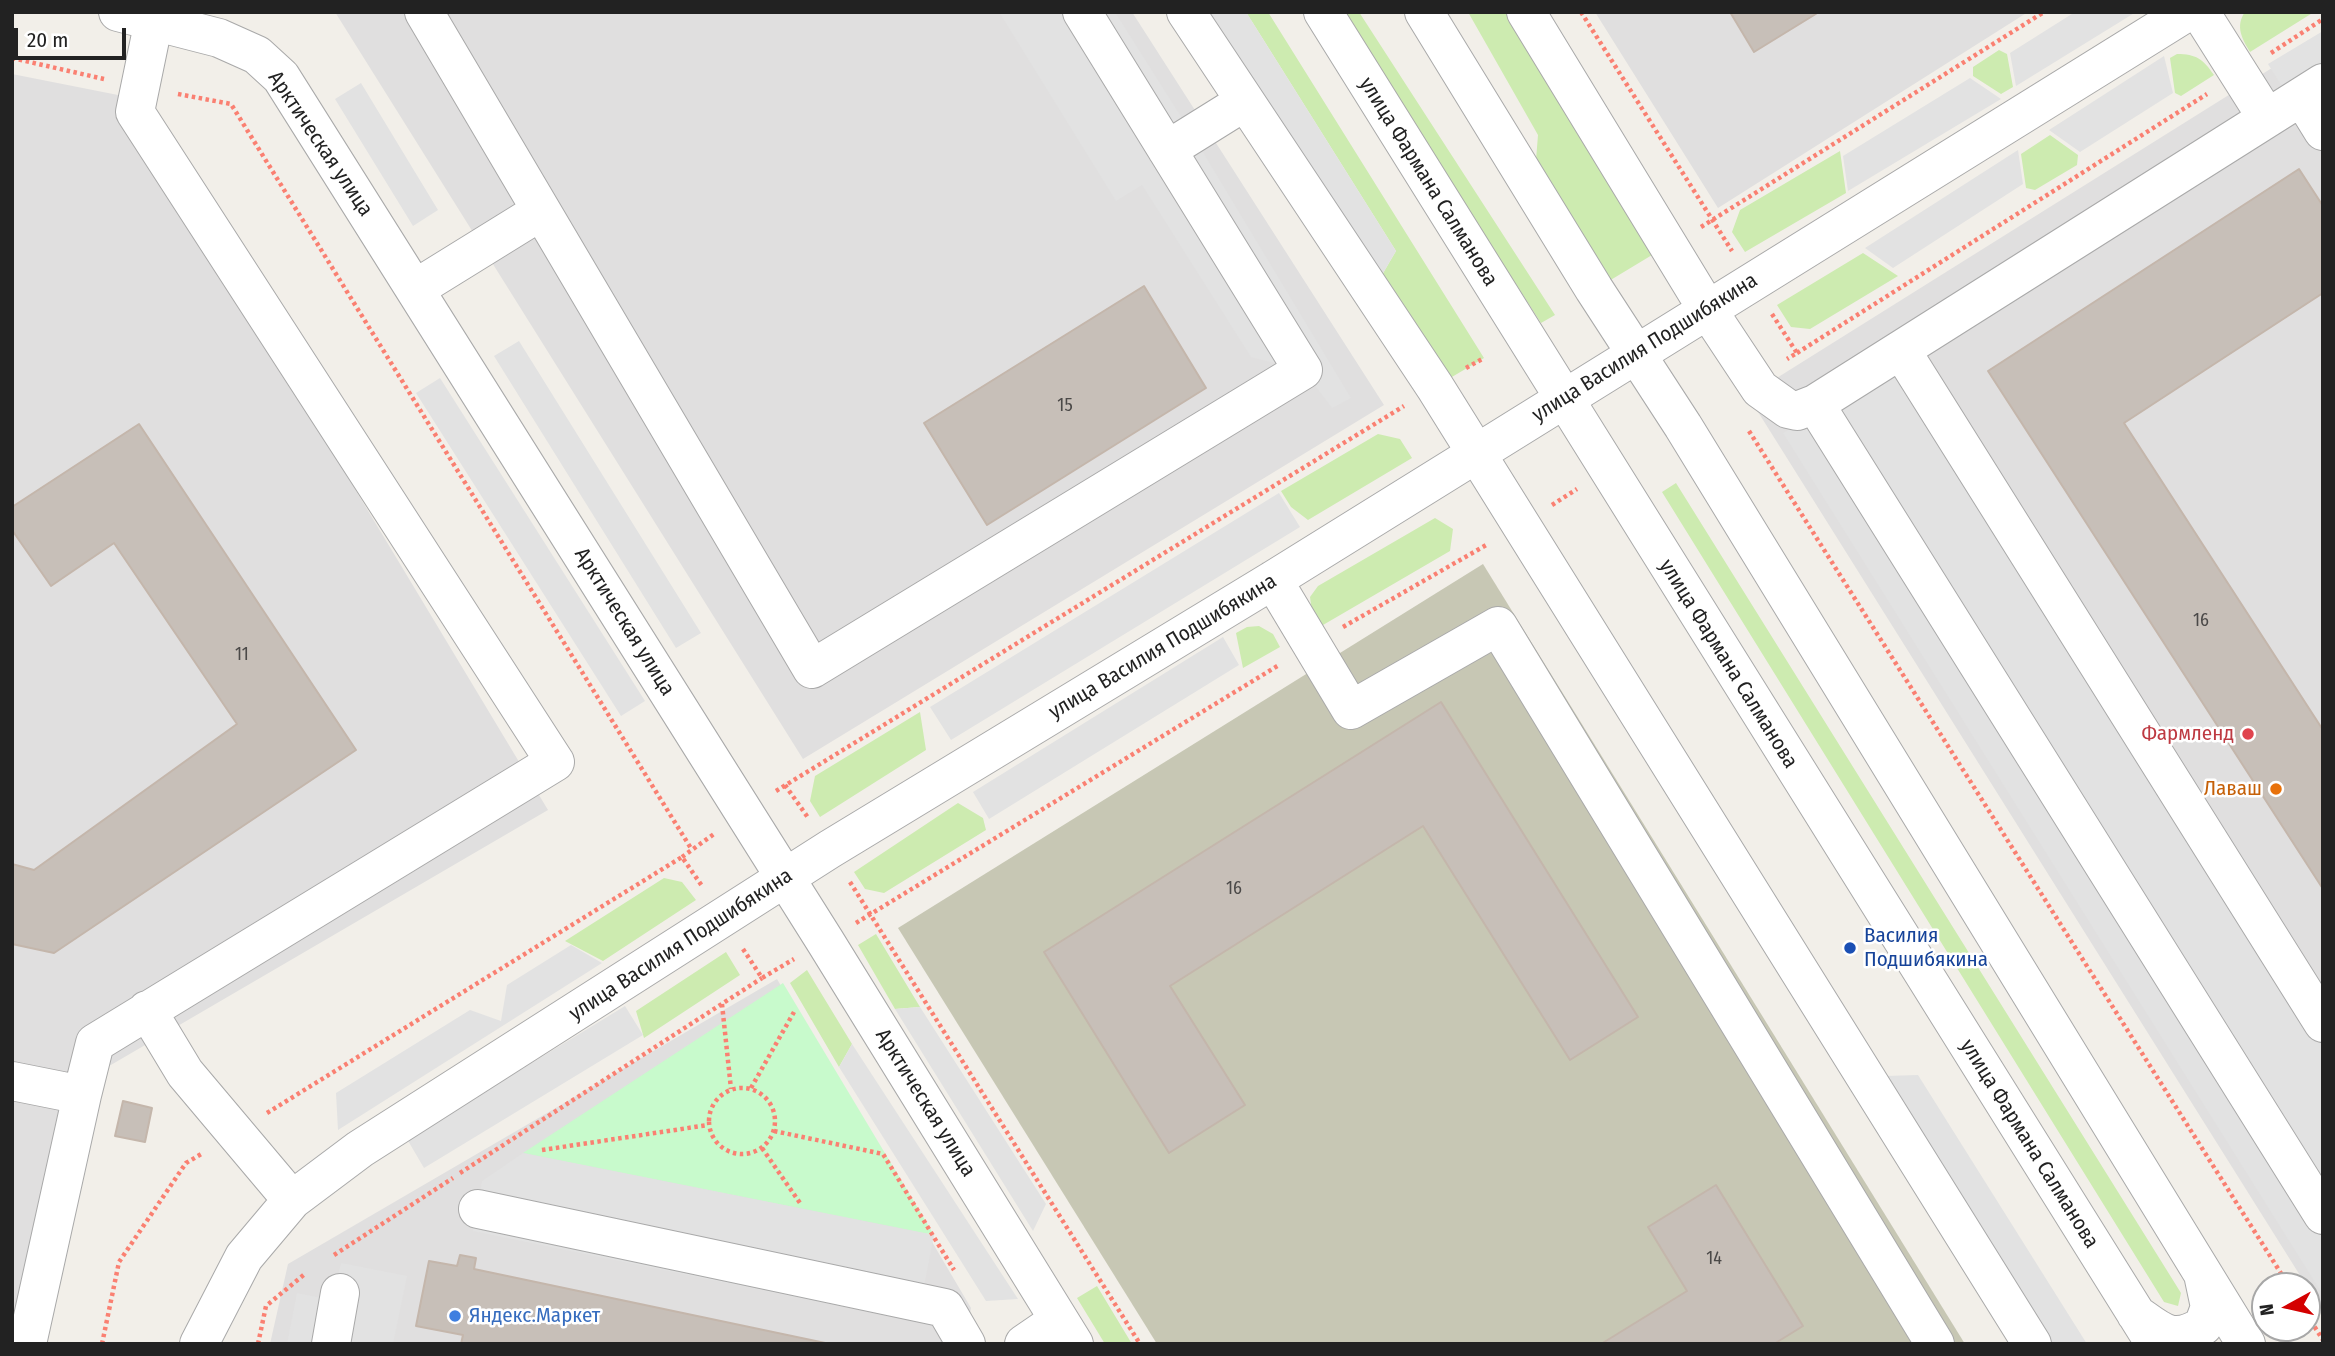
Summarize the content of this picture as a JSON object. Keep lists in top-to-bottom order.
{
  "streets": {
    "street": ["Арктическая улица", "улица Фармана Салманова", "улица Василия Подшибякина"]
  },
  "crossings": [
    ["Арктическая улица", "улица Василия Подшибякина"],
    ["улица Фармана Салманова", "улица Василия Подшибякина"]
  ],
  "places": [
    "Фармленд",
    "Лаваш",
    "Василия Подшибякина",
    "Яндекс.Маркет"
  ],
  "house_numbers": [
    "15",
    "16",
    "11",
    "16",
    "14"
  ],
  "scale_bar": "20 m",
  "north": "left"
}
